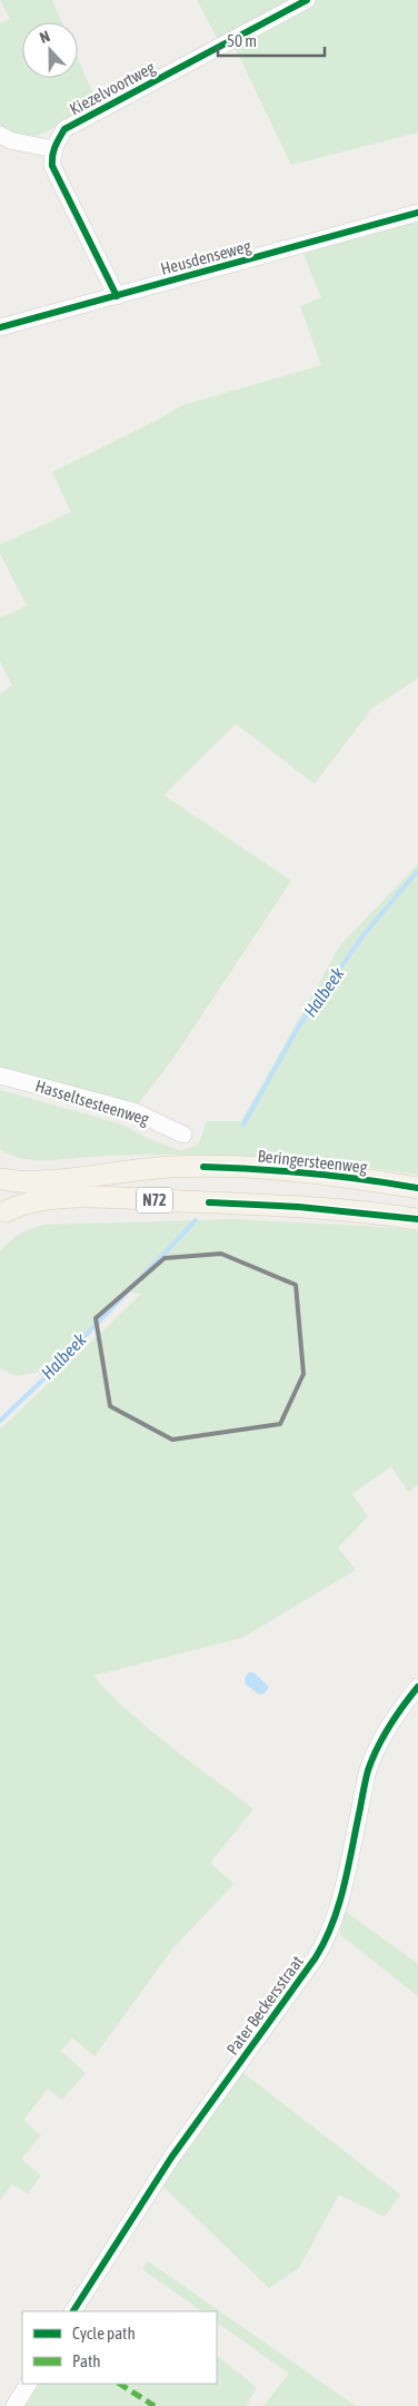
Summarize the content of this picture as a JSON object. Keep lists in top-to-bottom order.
{
  "streets": {
    "main road": ["Beringersteenweg", "N72"],
    "street": [
      "Kiezelvoortweg",
      "Heusdenseweg",
      "Hasseltsesteenweg",
      "Pater Beckersstraat"
    ]
  },
  "crossings": [
    ["Beringersteenweg", "N72"]
  ],
  "water": ["Halbeek"],
  "legend": ["Cycle path", "Path"],
  "scale_bar": "50 m",
  "north": "top"
}
